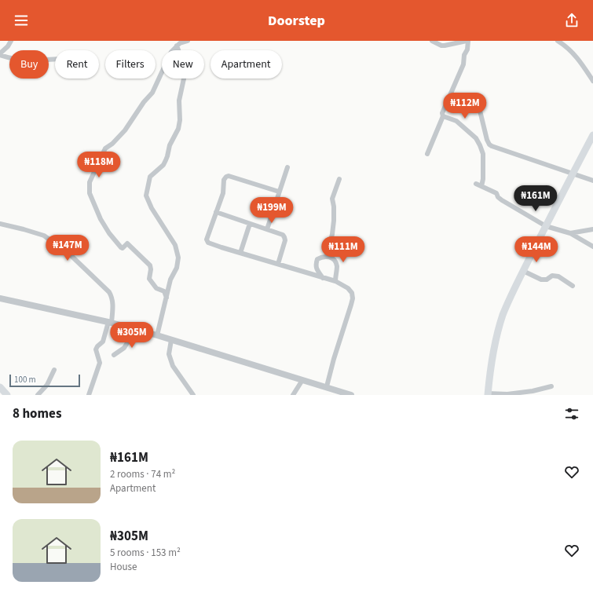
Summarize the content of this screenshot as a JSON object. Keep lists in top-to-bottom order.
{
  "scale_bar": "100 m",
  "page": {
    "header": "Doorstep",
    "chip": [
      "Buy",
      "Rent",
      "Filters",
      "New",
      "Apartment"
    ],
    "price": [
      "₦112M",
      "₦118M",
      "₦161M",
      "₦199M",
      "₦147M",
      "₦111M",
      "₦144M",
      "₦305M"
    ],
    "scale": "100 m",
    "heading": "8 homes",
    "list": [
      {
        "name": "₦161M",
        "note": "2 rooms · 74 m² · Apartment"
      },
      {
        "name": "₦305M",
        "note": "5 rooms · 153 m² · House"
      }
    ]
  }
}
